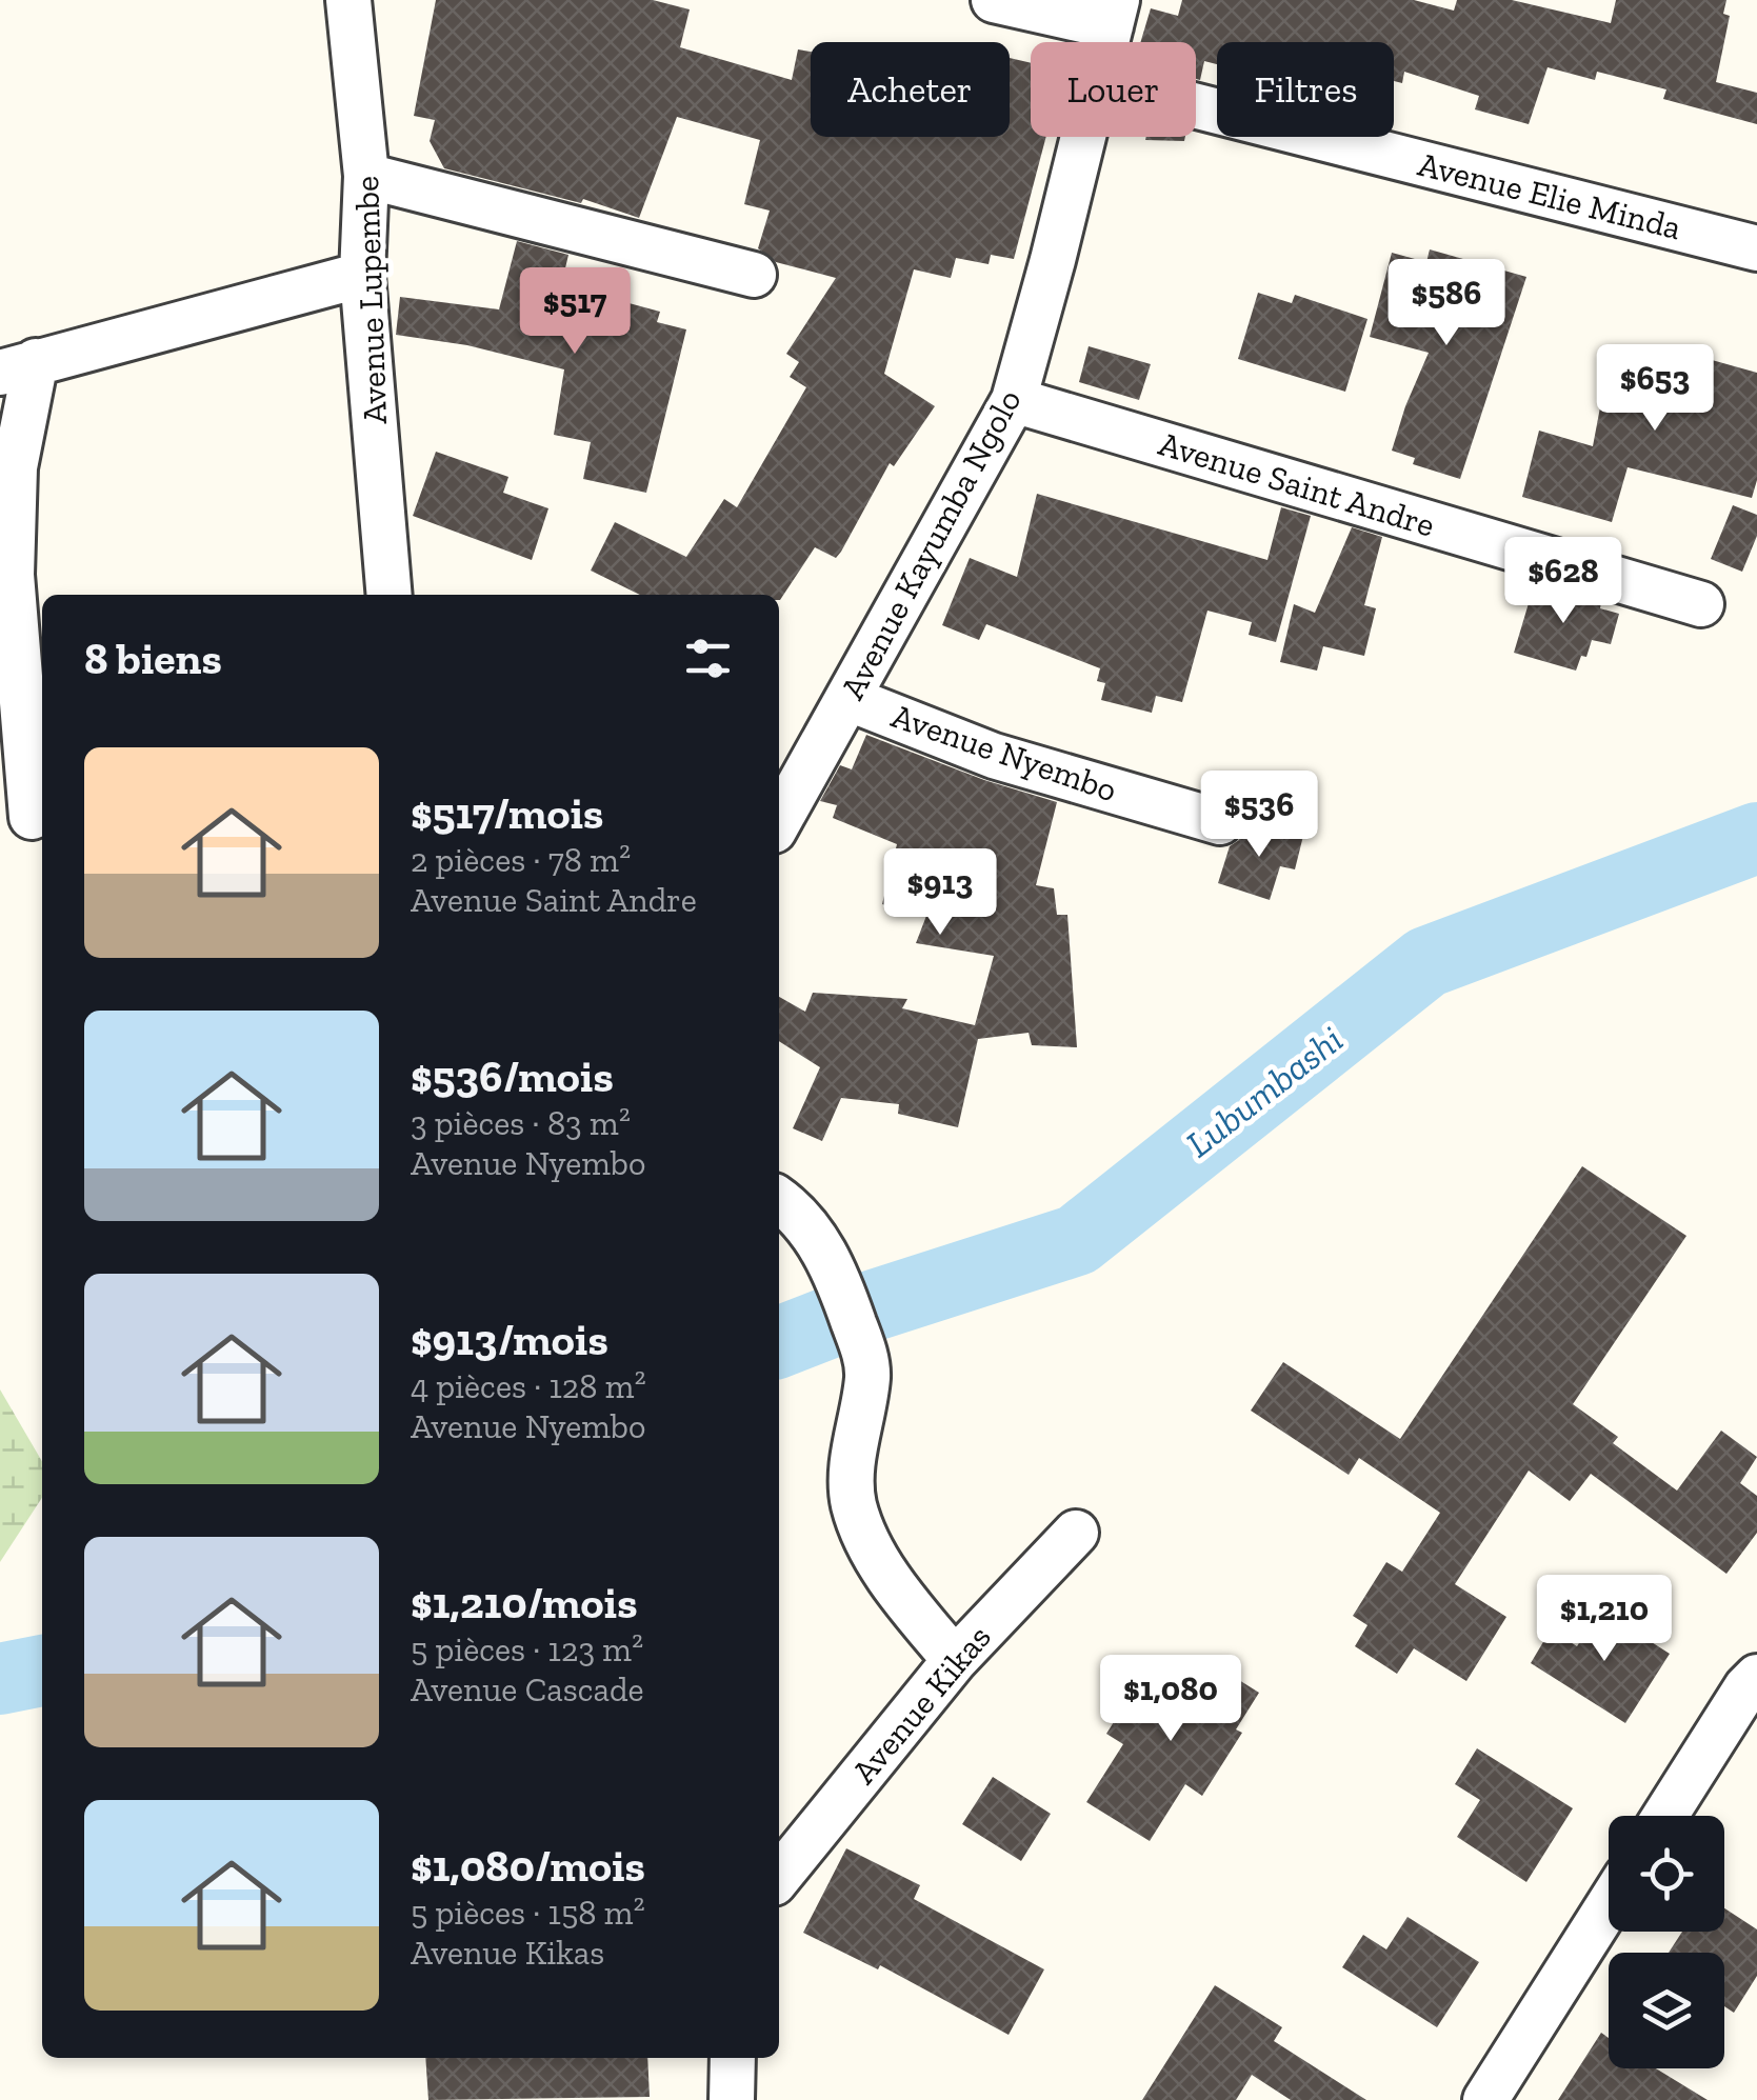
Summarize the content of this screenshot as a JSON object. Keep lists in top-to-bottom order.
{
  "streets": {
    "street": [
      "Avenue Elie Minda",
      "Avenue Lupembe",
      "Avenue Saint Andre",
      "Avenue Kayumba Ngolo",
      "Avenue Nyembo",
      "Avenue Kikas"
    ]
  },
  "crossings": [
    ["Avenue Saint Andre", "Avenue Kayumba Ngolo"],
    ["Avenue Kayumba Ngolo", "Avenue Nyembo"]
  ],
  "water": ["Lubumbashi"],
  "page": {
    "chip": ["Acheter", "Louer", "Filtres"],
    "price": [
      "$586",
      "$517",
      "$653",
      "$628",
      "$536",
      "$913",
      "$1,210",
      "$1,080"
    ],
    "heading": "8 biens",
    "list": [
      {
        "name": "$517/mois",
        "note": "2 pièces · 78 m² · Avenue Saint Andre"
      },
      {
        "name": "$536/mois",
        "note": "3 pièces · 83 m² · Avenue Nyembo"
      },
      {
        "name": "$913/mois",
        "note": "4 pièces · 128 m² · Avenue Nyembo"
      },
      {
        "name": "$1,210/mois",
        "note": "5 pièces · 123 m² · Avenue Cascade"
      },
      {
        "name": "$1,080/mois",
        "note": "5 pièces · 158 m² · Avenue Kikas"
      }
    ]
  }
}
